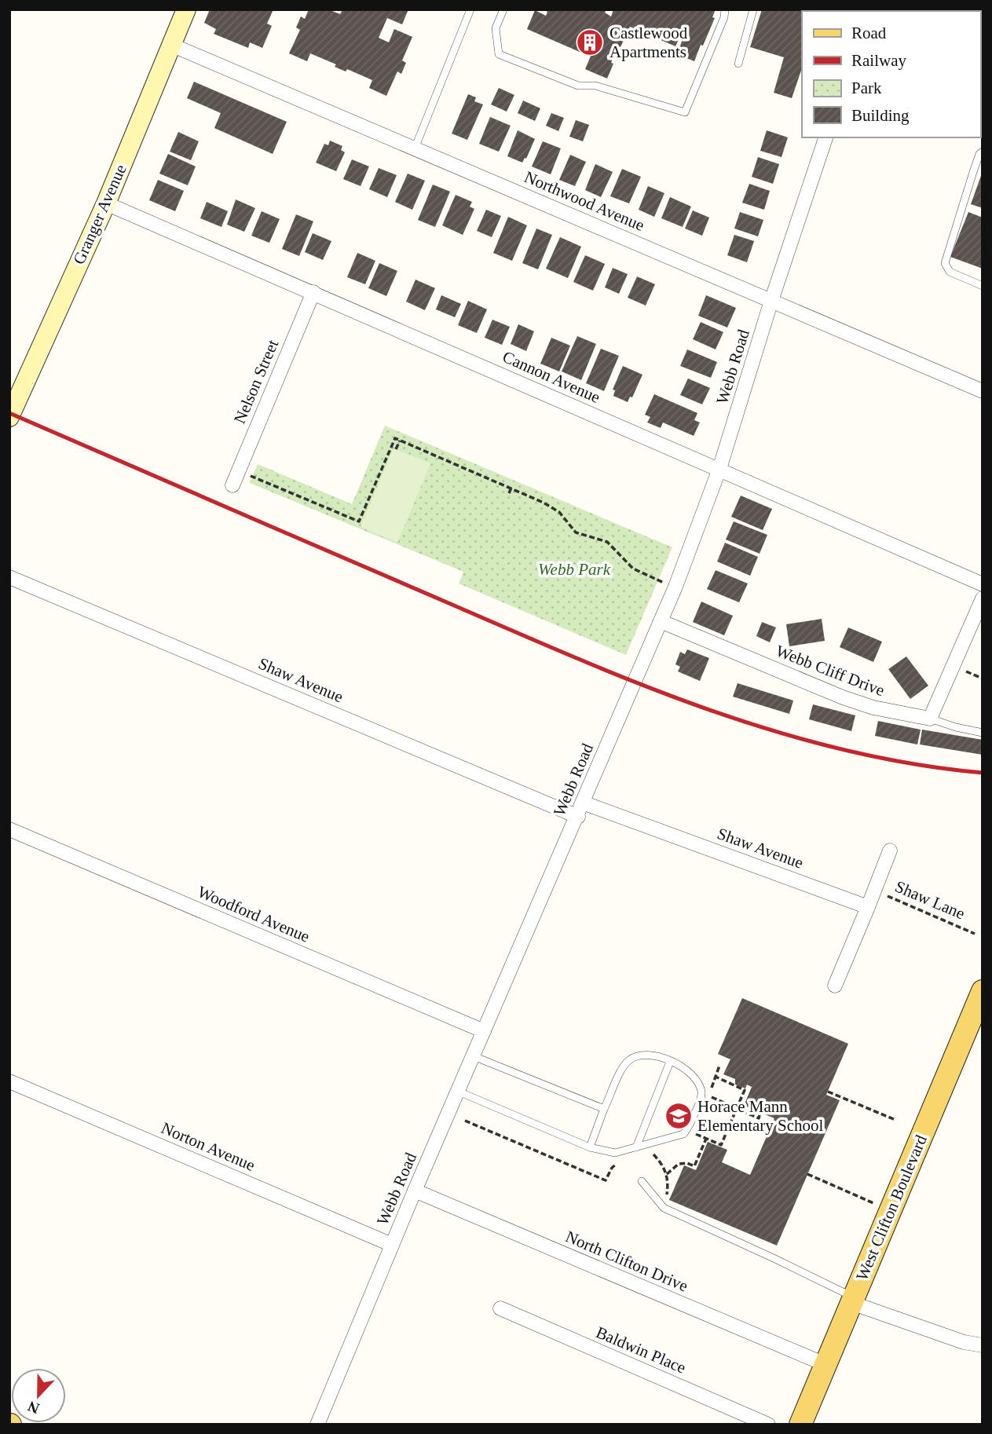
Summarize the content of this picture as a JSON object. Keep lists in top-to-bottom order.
{
  "streets": {
    "main road": ["West Clifton Boulevard"],
    "street": [
      "Northwood Avenue",
      "Granger Avenue",
      "Webb Road",
      "Cannon Avenue",
      "Nelson Street",
      "Webb Cliff Drive",
      "Shaw Avenue",
      "Woodford Avenue",
      "Norton Avenue",
      "North Clifton Drive",
      "Baldwin Place"
    ],
    "path": ["Shaw Lane"]
  },
  "crossings": [
    ["Northwood Avenue", "Granger Avenue"],
    ["Northwood Avenue", "Webb Road"],
    ["Granger Avenue", "Cannon Avenue"],
    ["Webb Road", "Cannon Avenue"],
    ["Webb Road", "Webb Cliff Drive"],
    ["Webb Road", "Shaw Avenue"],
    ["Webb Road", "Woodford Avenue"],
    ["Webb Road", "Norton Avenue"],
    ["Webb Road", "North Clifton Drive"],
    ["Cannon Avenue", "Nelson Street"],
    ["West Clifton Boulevard", "North Clifton Drive"]
  ],
  "parks": ["Webb Park"],
  "places": {
    "building": ["Castlewood Apartments"],
    "school or university": ["Horace Mann Elementary School"]
  },
  "legend": [
    "Road",
    "Railway",
    "Park",
    "Building"
  ],
  "north": "bottom"
}
